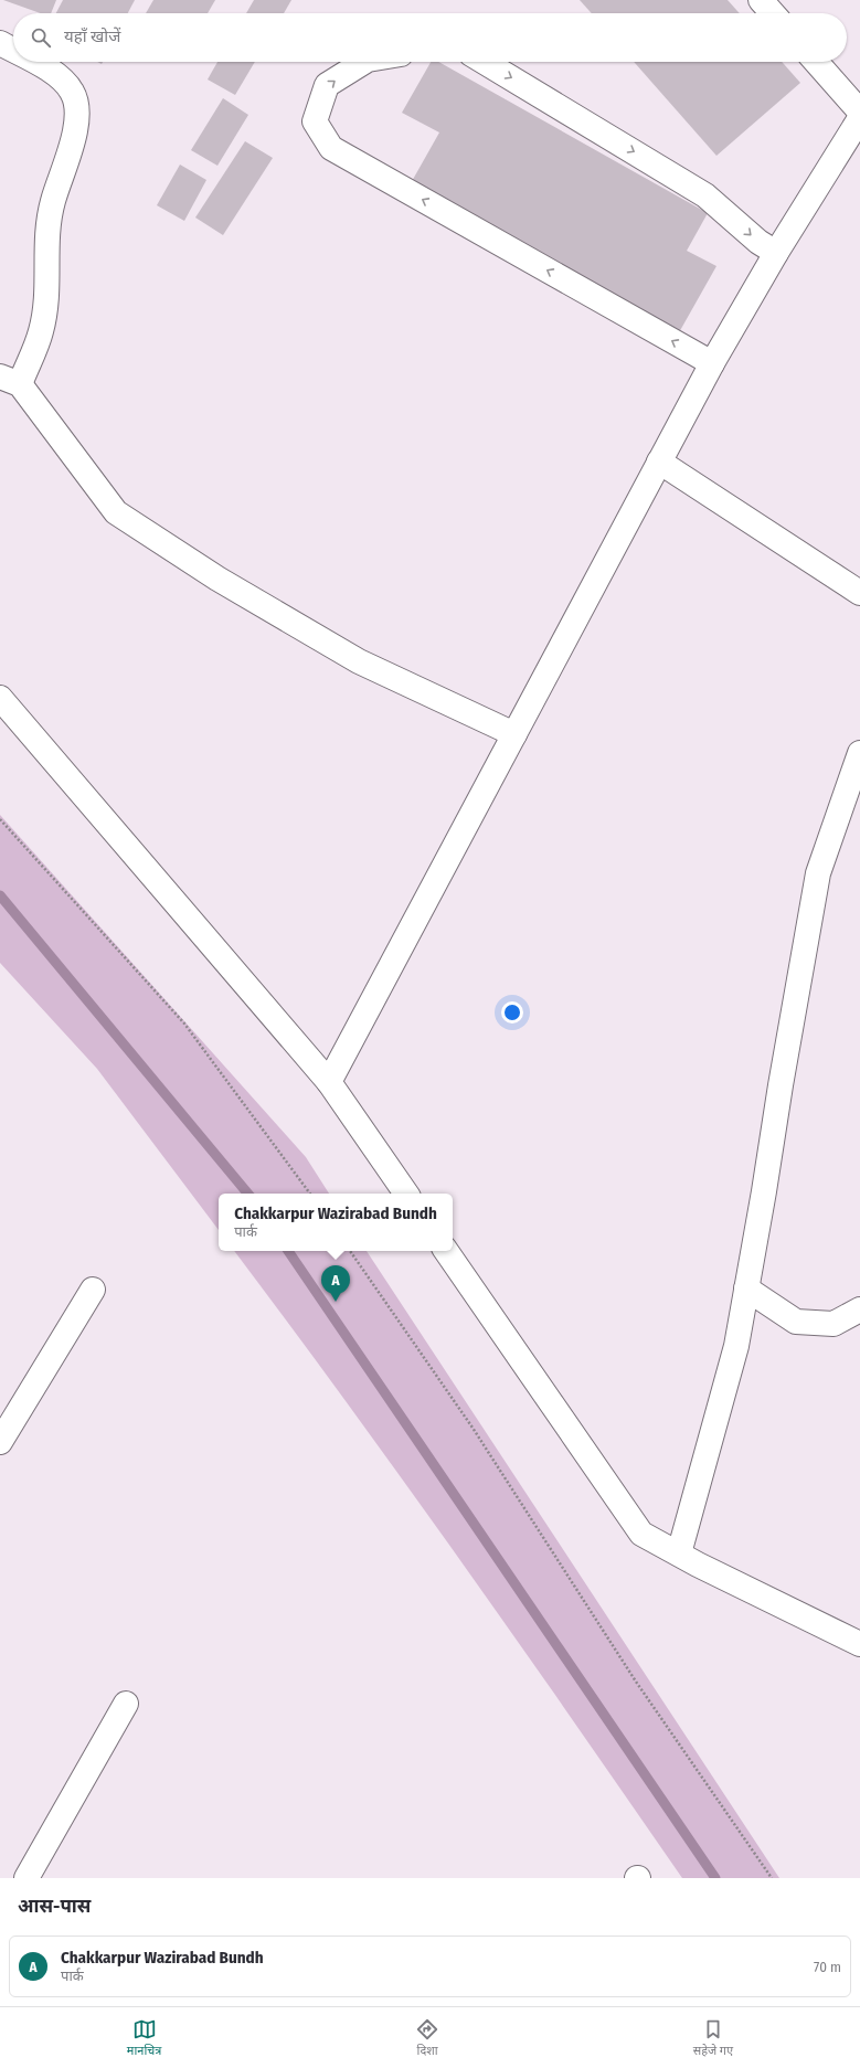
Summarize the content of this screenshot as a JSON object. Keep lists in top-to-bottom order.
{
  "page": {
    "search": "यहाँ खोजें",
    "popup": ["Chakkarpur Wazirabad Bundh", "पार्क"],
    "pins": "A",
    "heading": "आस-पास",
    "list": [
      {
        "mark": "A",
        "name": "Chakkarpur Wazirabad Bundh",
        "note": "पार्क",
        "value": "70 m"
      }
    ],
    "nav": ["मानचित्र", "दिशा", "सहेजे गए"]
  }
}
